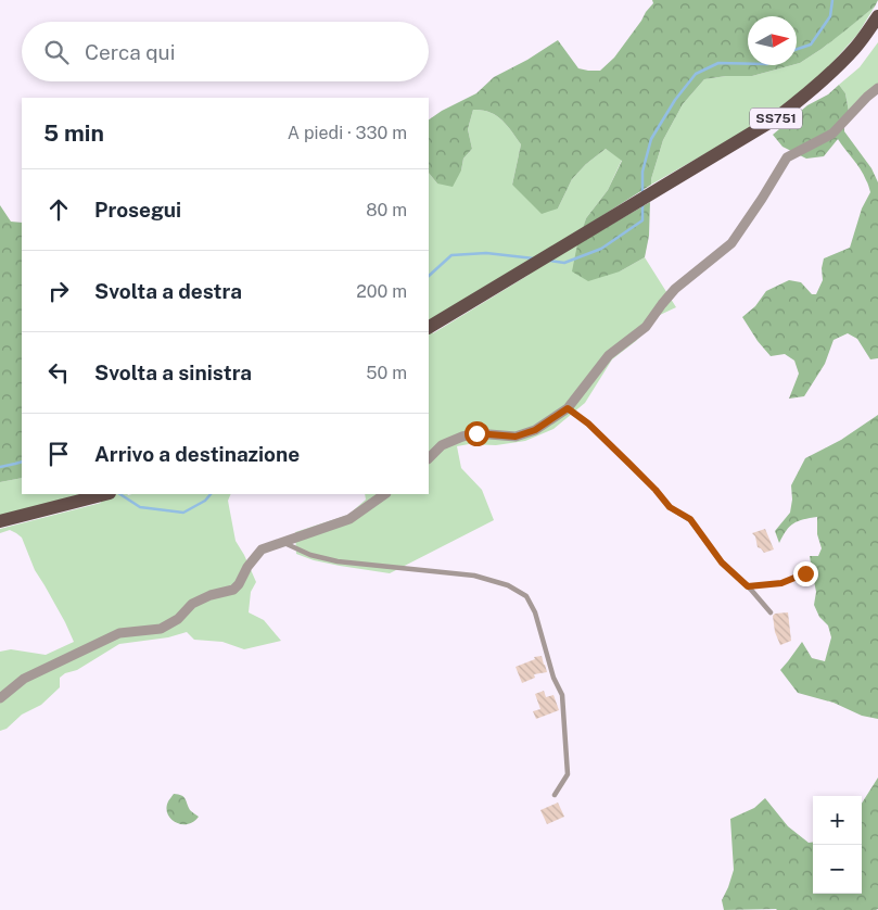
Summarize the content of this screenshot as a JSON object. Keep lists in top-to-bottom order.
{
  "streets": {
    "main road": ["SS751"]
  },
  "north": "right",
  "page": {
    "search": "Cerca qui",
    "heading": ["5 min", "A piedi · 330 m"],
    "list": [
      ["Prosegui", "80 m"],
      ["Svolta a destra", "200 m"],
      ["Svolta a sinistra", "50 m"],
      "Arrivo a destinazione"
    ],
    "map_buttons": ["+", "−"]
  }
}
